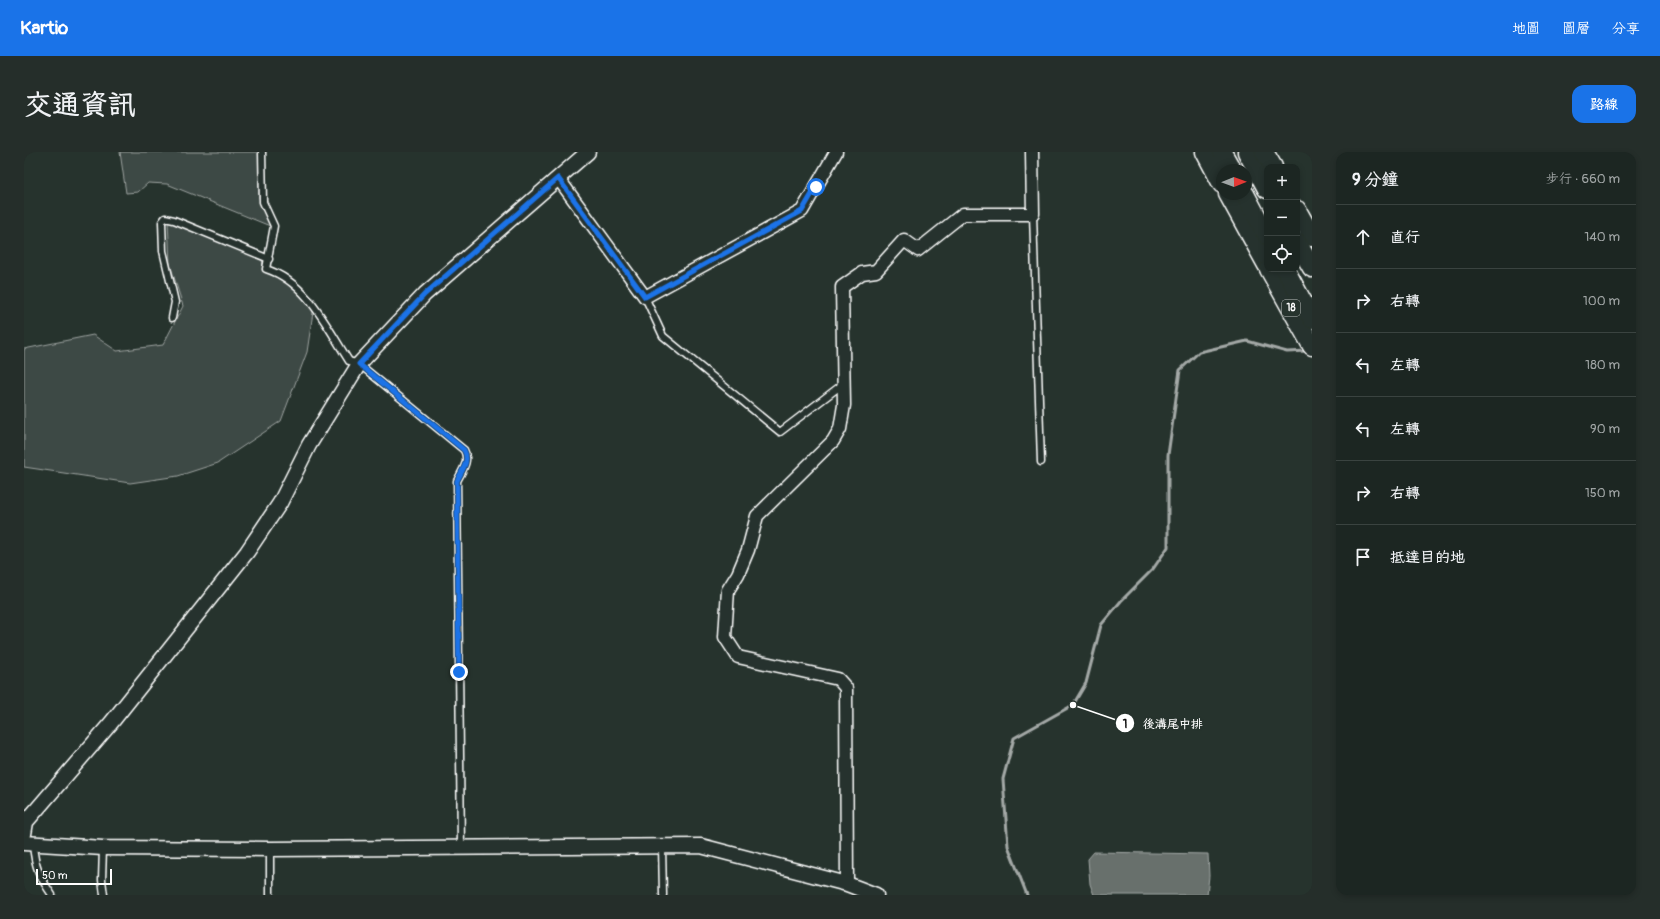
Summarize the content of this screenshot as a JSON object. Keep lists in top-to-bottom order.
{
  "streets": {
    "main road": ["18"]
  },
  "places": ["後溝尾中排"],
  "scale_bar": "50 m",
  "north": "right",
  "page": {
    "header": "Kartio",
    "nav": ["地圖", "圖層", "分享"],
    "title": "交通資訊",
    "buttons": "路線",
    "heading": ["9 分鐘", "步行 · 660 m"],
    "map_buttons": ["+", "−"],
    "list": [
      ["直行", "140 m"],
      ["右轉", "100 m"],
      ["左轉", "180 m"],
      ["左轉", "90 m"],
      ["右轉", "150 m"],
      "抵達目的地"
    ],
    "scale": "50 m"
  }
}
